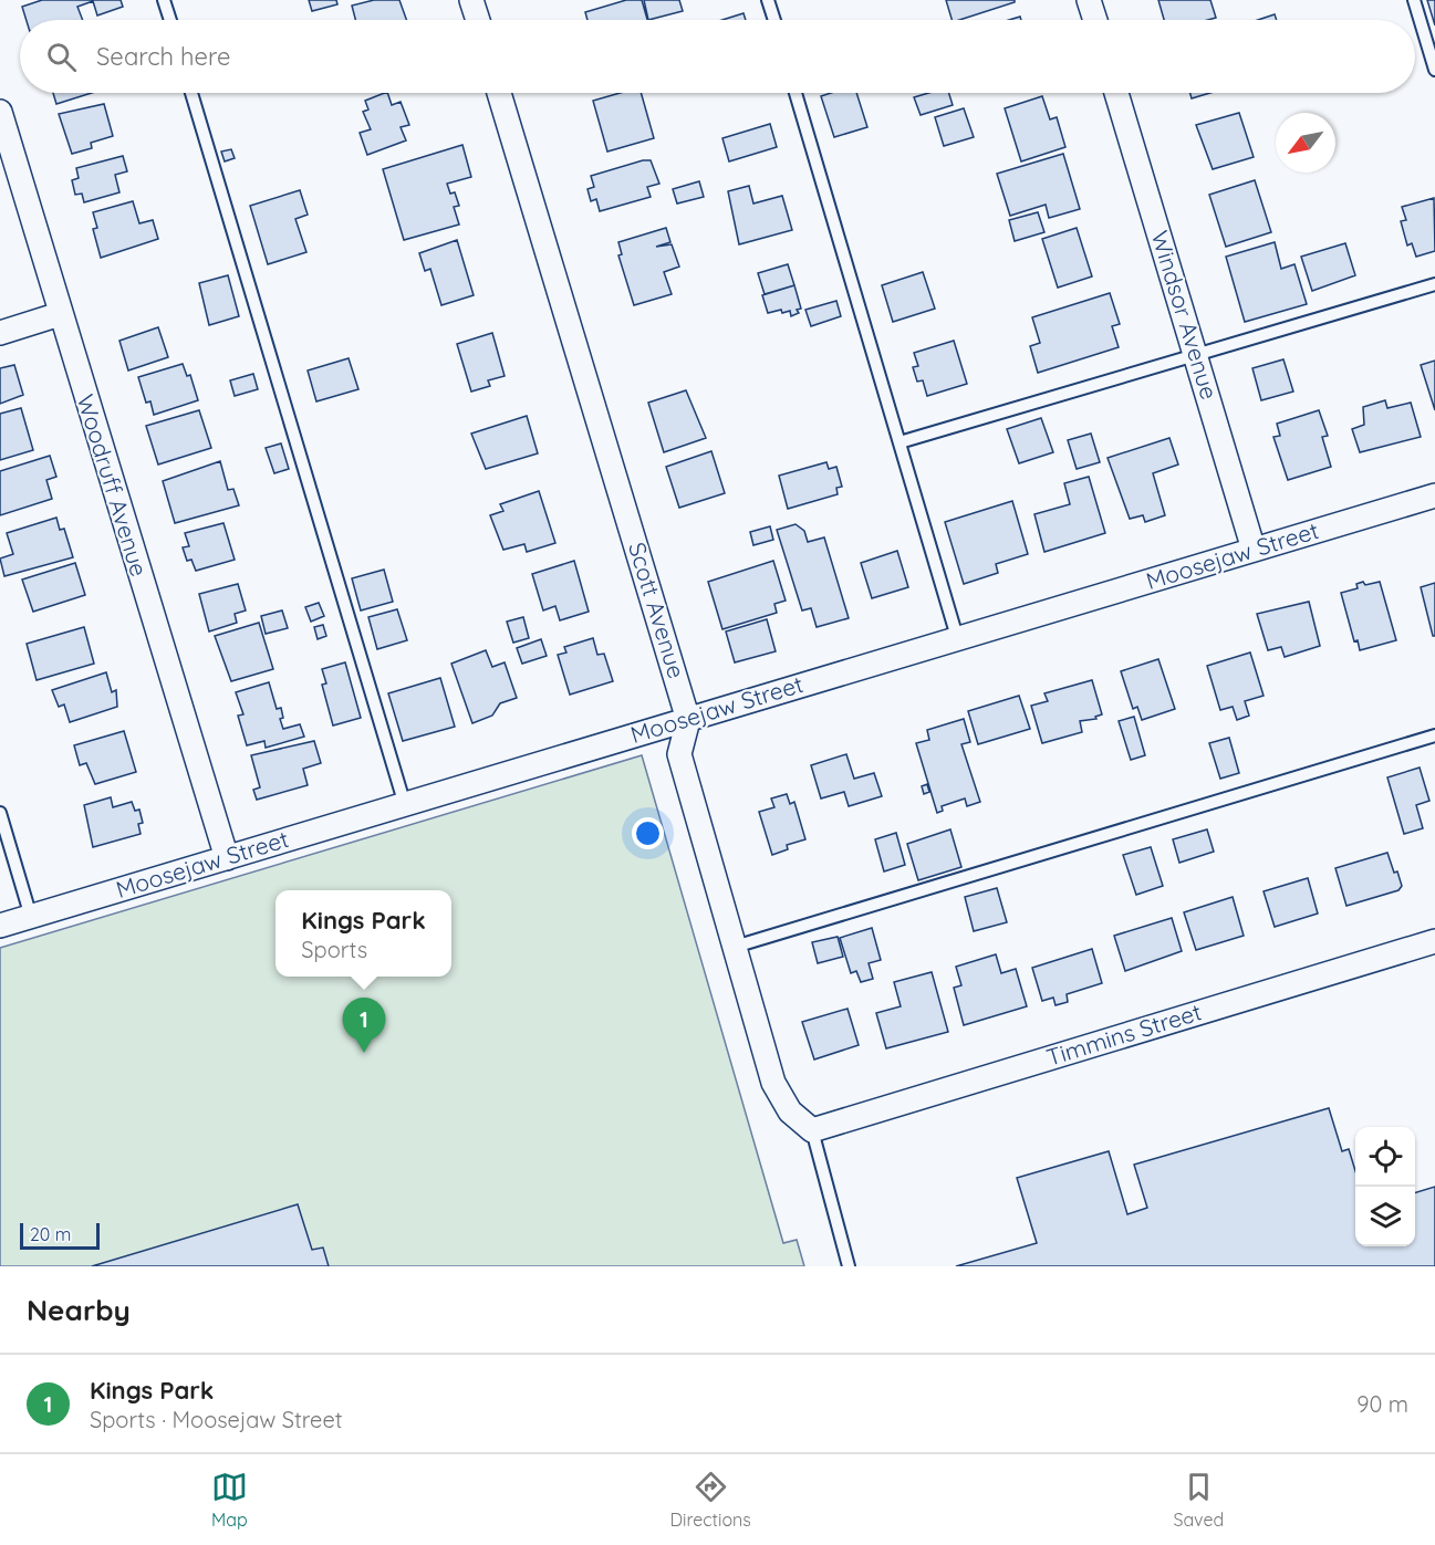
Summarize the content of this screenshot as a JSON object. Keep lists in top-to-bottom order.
{
  "streets": {
    "street": [
      "Windsor Avenue",
      "Woodruff Avenue",
      "Moosejaw Street",
      "Scott Avenue",
      "Timmins Street"
    ]
  },
  "crossings": [
    ["Windsor Avenue", "Moosejaw Street"],
    ["Woodruff Avenue", "Moosejaw Street"],
    ["Moosejaw Street", "Scott Avenue"]
  ],
  "scale_bar": "20 m",
  "north": "bottom left",
  "page": {
    "search": "Search here",
    "popup": ["Kings Park", "Sports"],
    "pins": "1",
    "scale": "20 m",
    "heading": "Nearby",
    "list": [
      {
        "mark": "1",
        "name": "Kings Park",
        "note": "Sports · Moosejaw Street",
        "value": "90 m"
      }
    ],
    "nav": ["Map", "Directions", "Saved"]
  }
}
